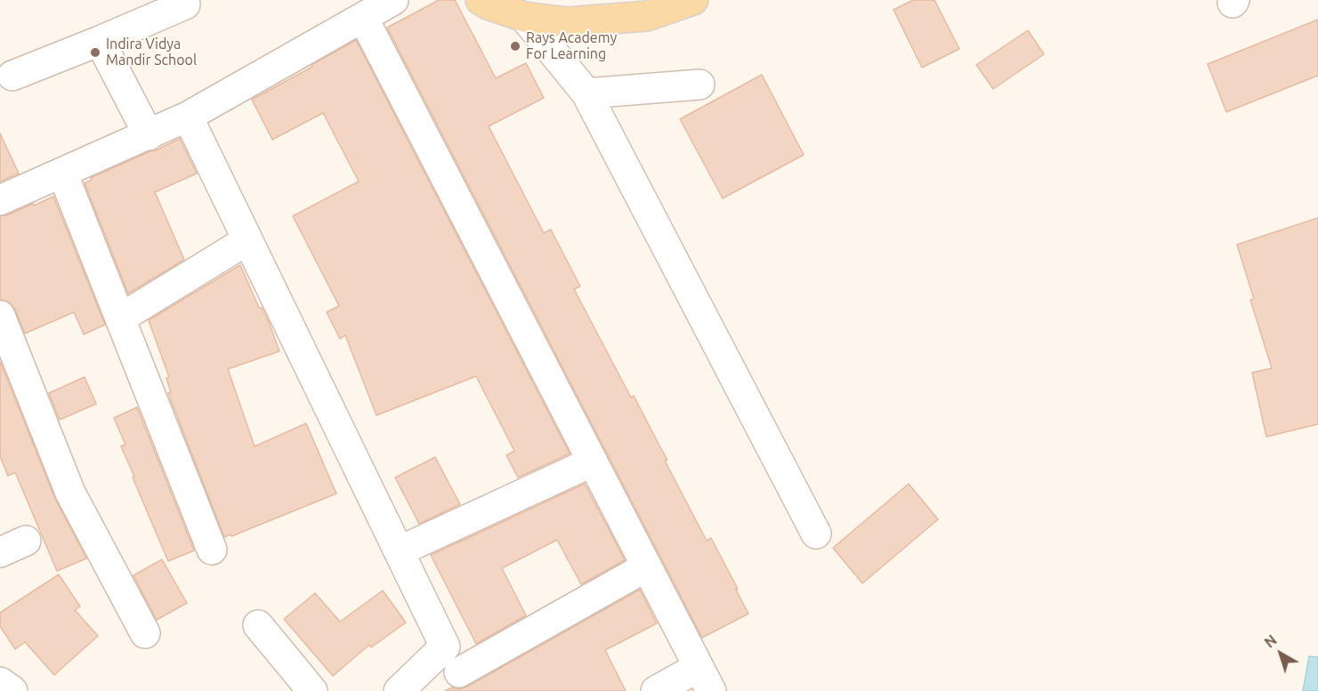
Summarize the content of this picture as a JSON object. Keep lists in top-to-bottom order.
{
  "places": ["Rays Academy For Learning", "Indira Vidya Mandir School"],
  "north": "top left"
}
